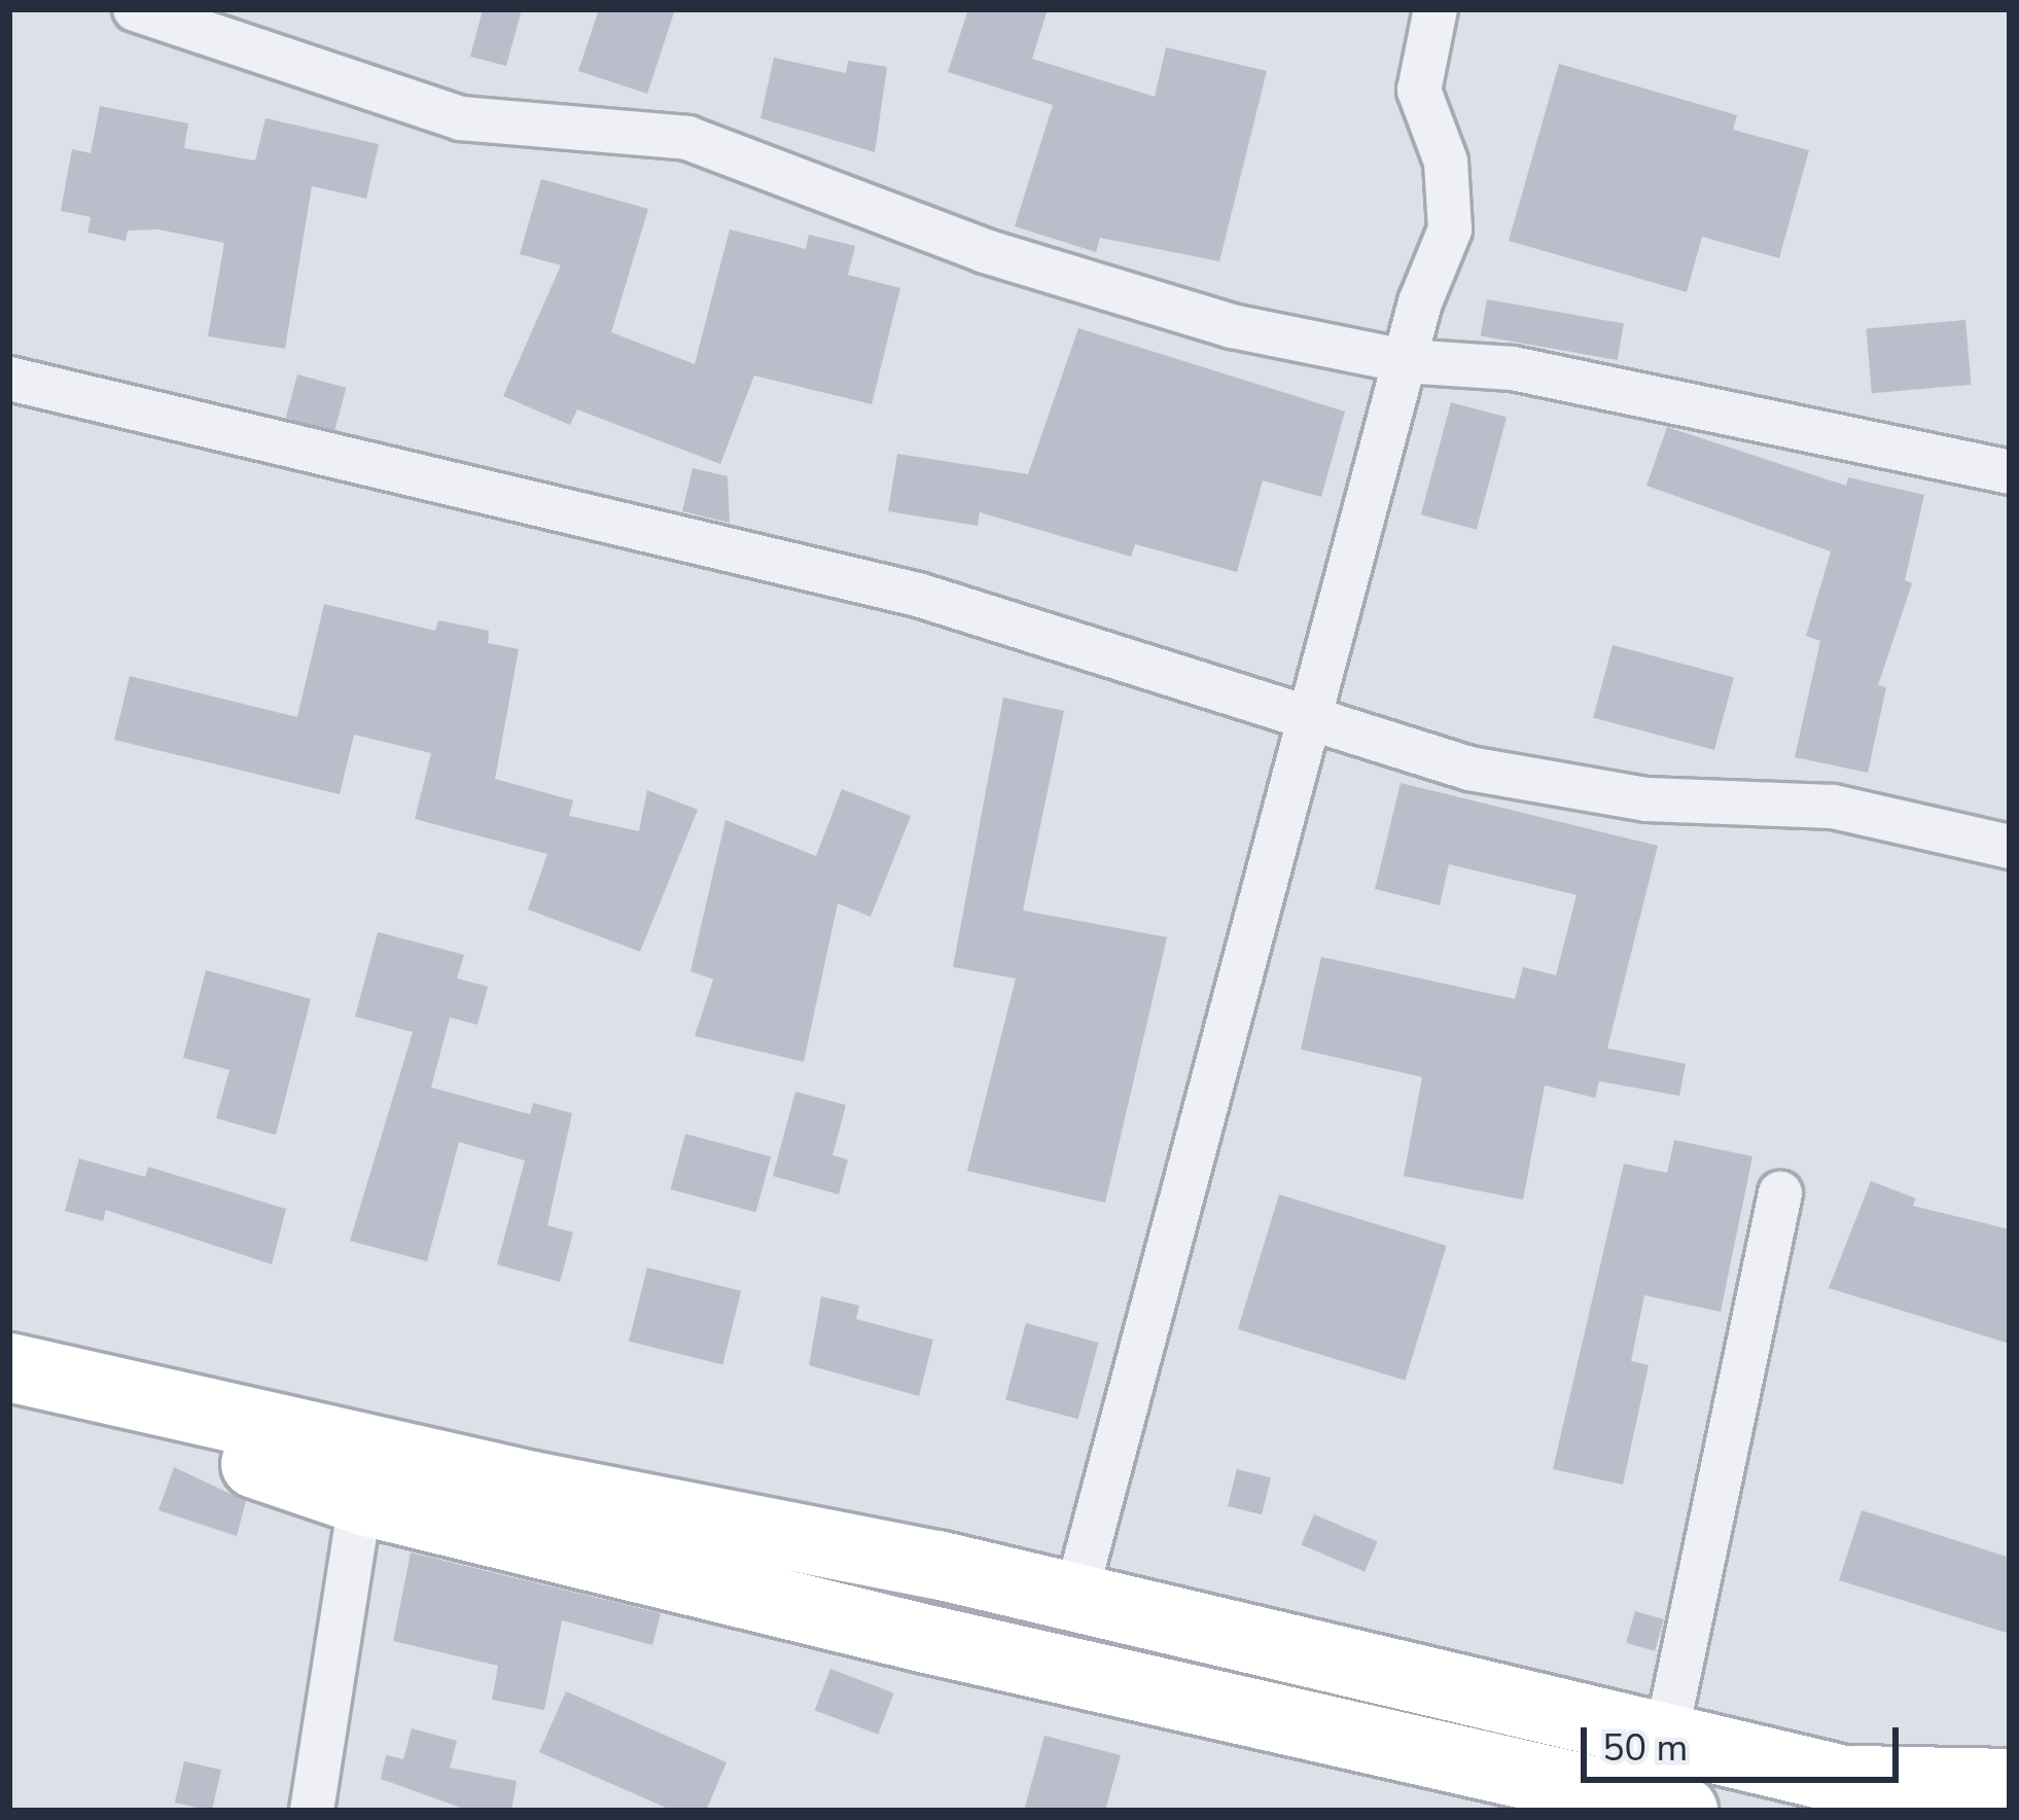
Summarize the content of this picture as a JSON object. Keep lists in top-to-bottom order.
{
  "scale_bar": "50 m"
}
